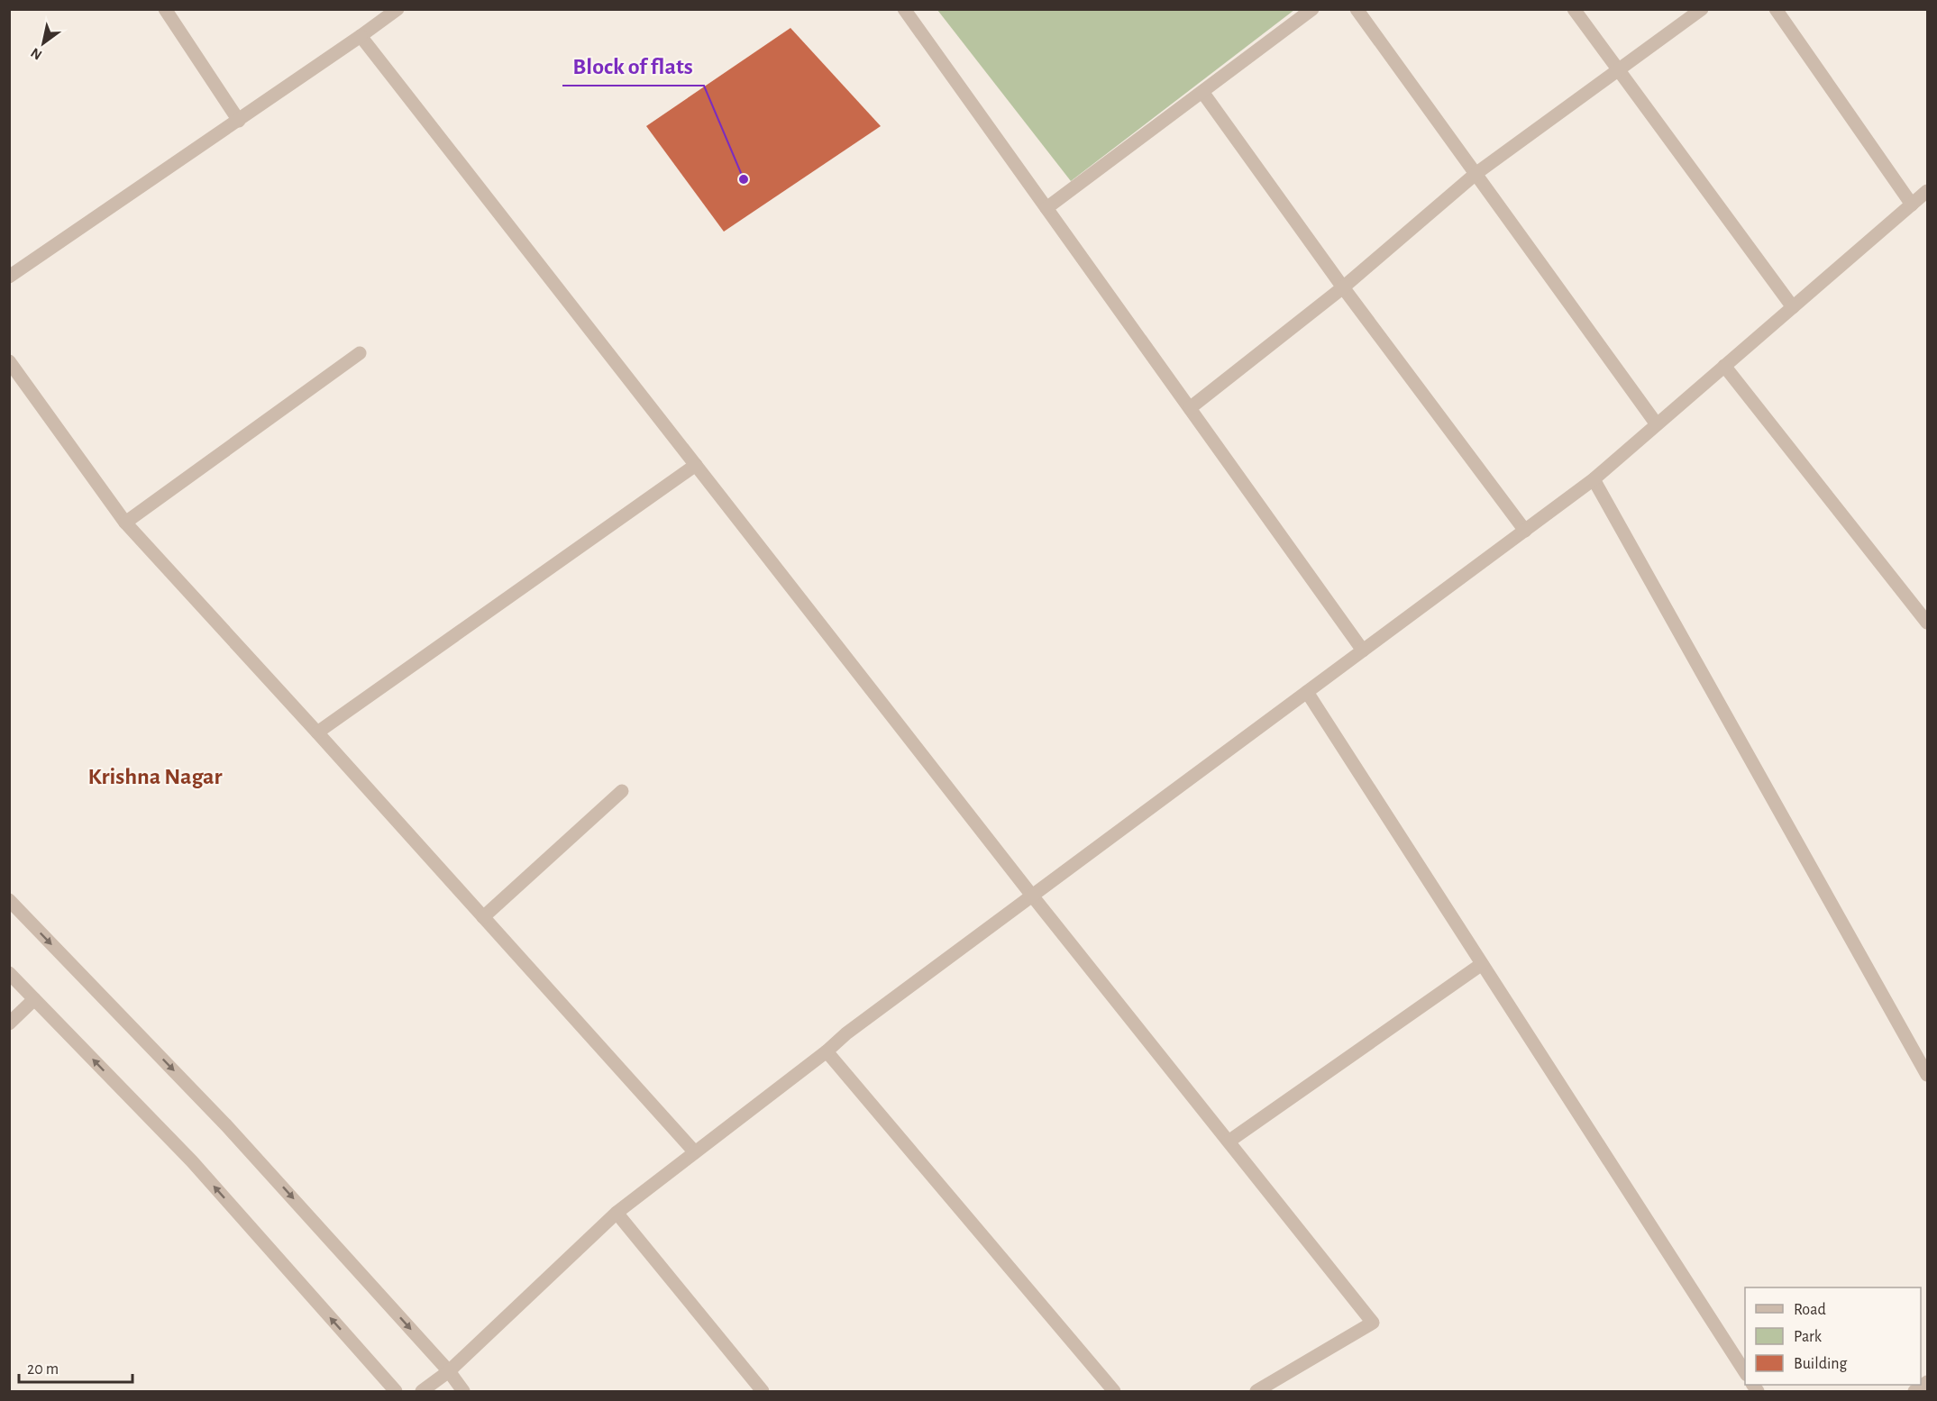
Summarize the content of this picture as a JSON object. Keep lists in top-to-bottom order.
{
  "districts": ["Krishna Nagar"],
  "places": ["Block of flats"],
  "legend": ["Road", "Park", "Building"],
  "scale_bar": "20 m",
  "north": "bottom left"
}
